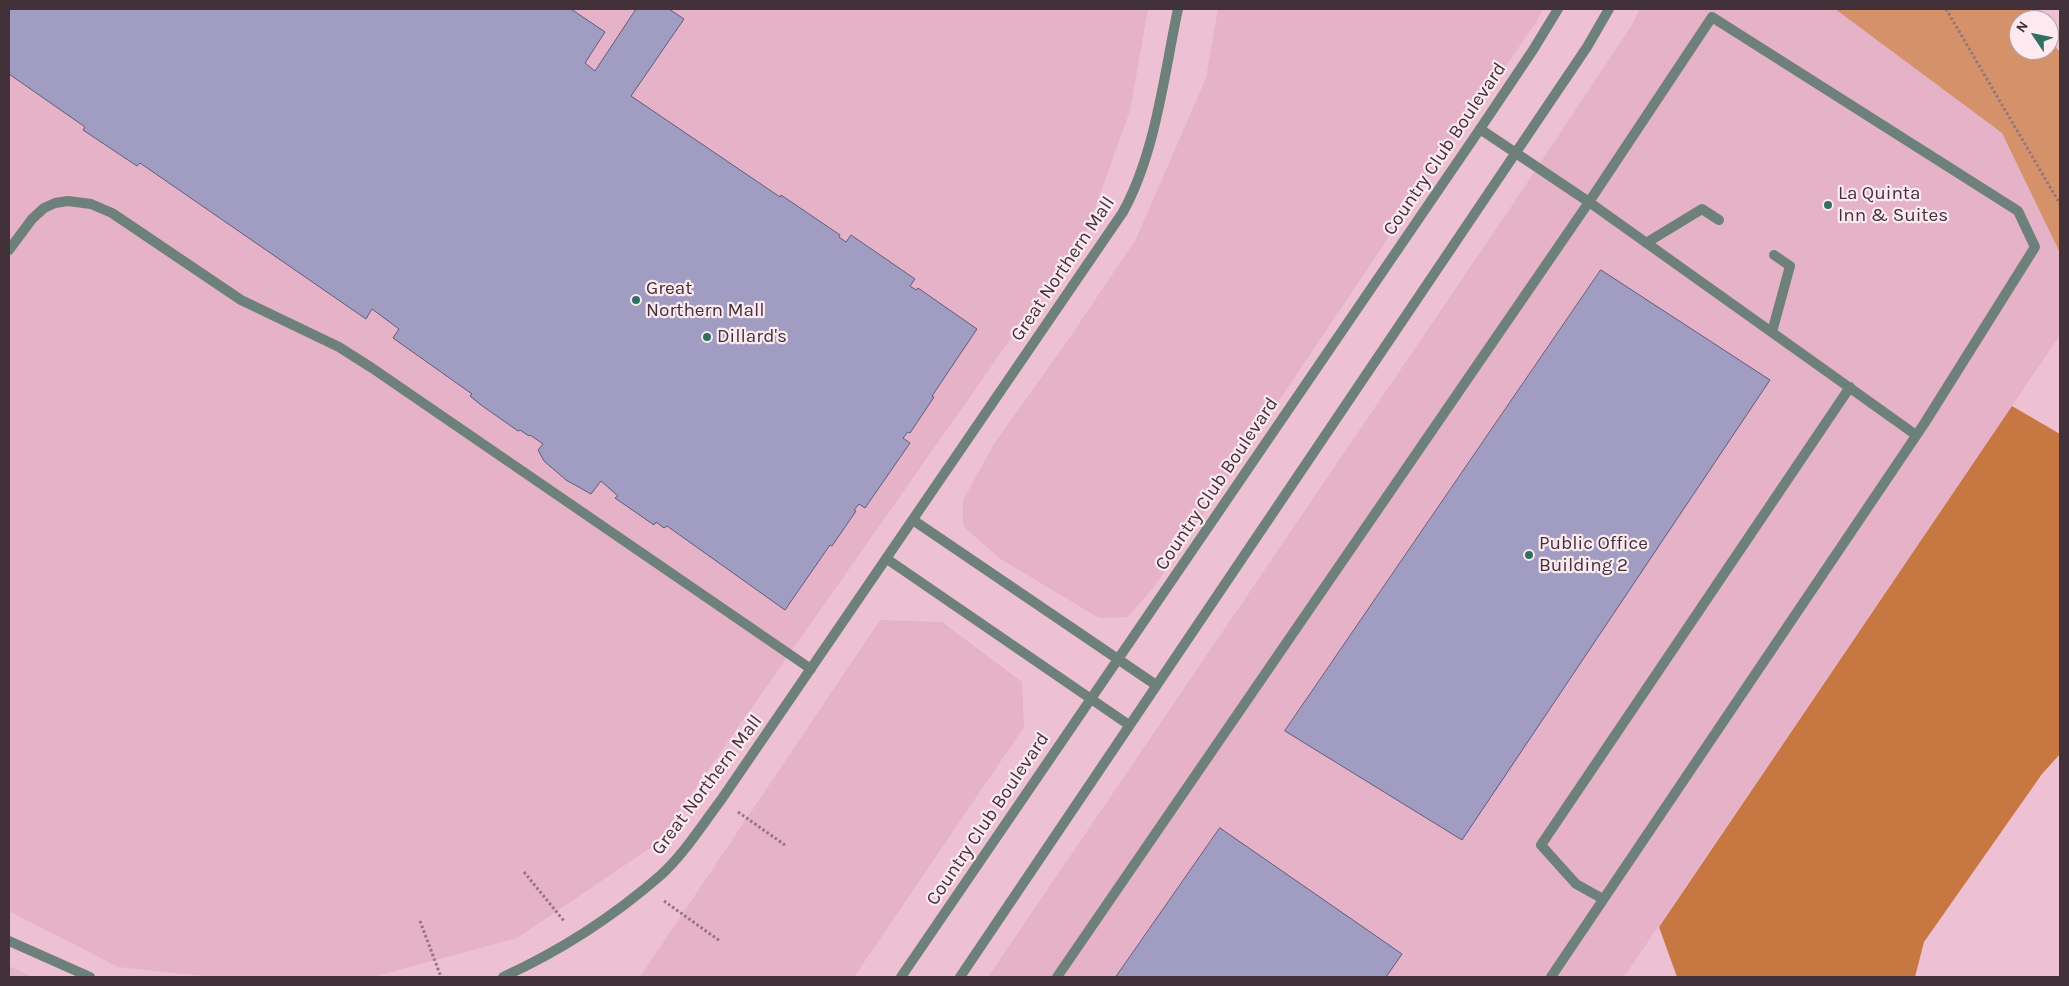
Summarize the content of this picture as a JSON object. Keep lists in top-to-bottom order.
{
  "streets": {
    "street": ["Country Club Boulevard", "Great Northern Mall"]
  },
  "places": [
    "La Quinta Inn & Suites",
    "Great Northern Mall",
    "Dillard's",
    "Public Office Building 2"
  ],
  "north": "top left"
}
